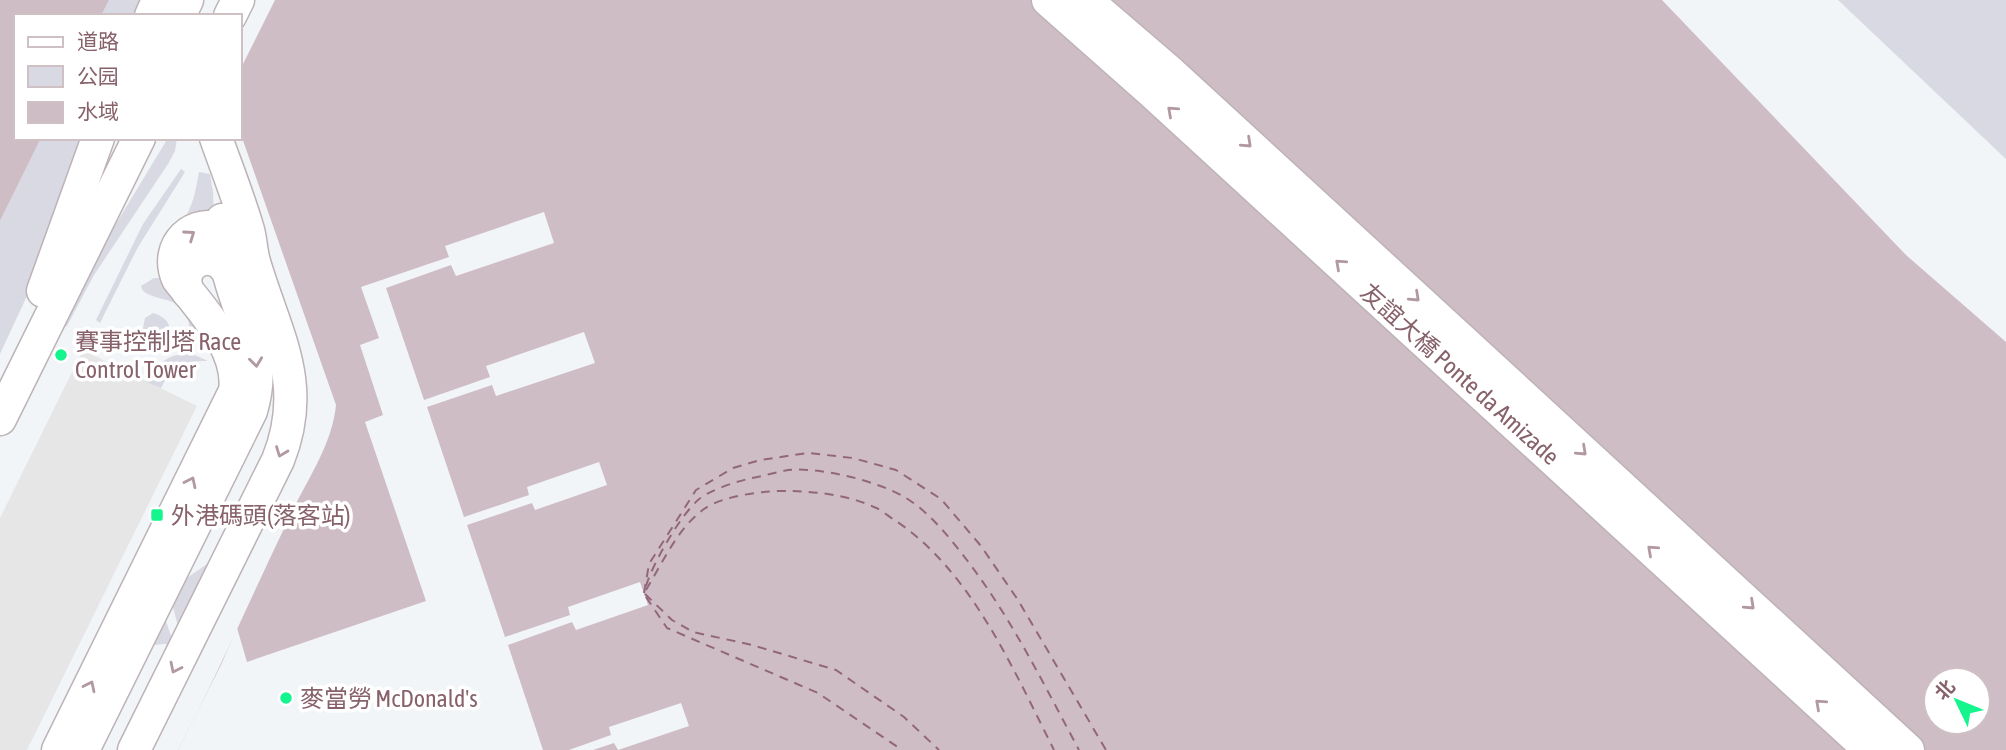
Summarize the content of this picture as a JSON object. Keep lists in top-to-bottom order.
{
  "streets": {
    "main road": ["友誼大橋 Ponte da Amizade"]
  },
  "places": {
    "other": ["賽事控制塔 Race Control Tower", "麥當勞 McDonald's"],
    "transit": ["外港碼頭(落客站)"]
  },
  "legend": ["道路", "公园", "水域"],
  "north": "top left"
}
